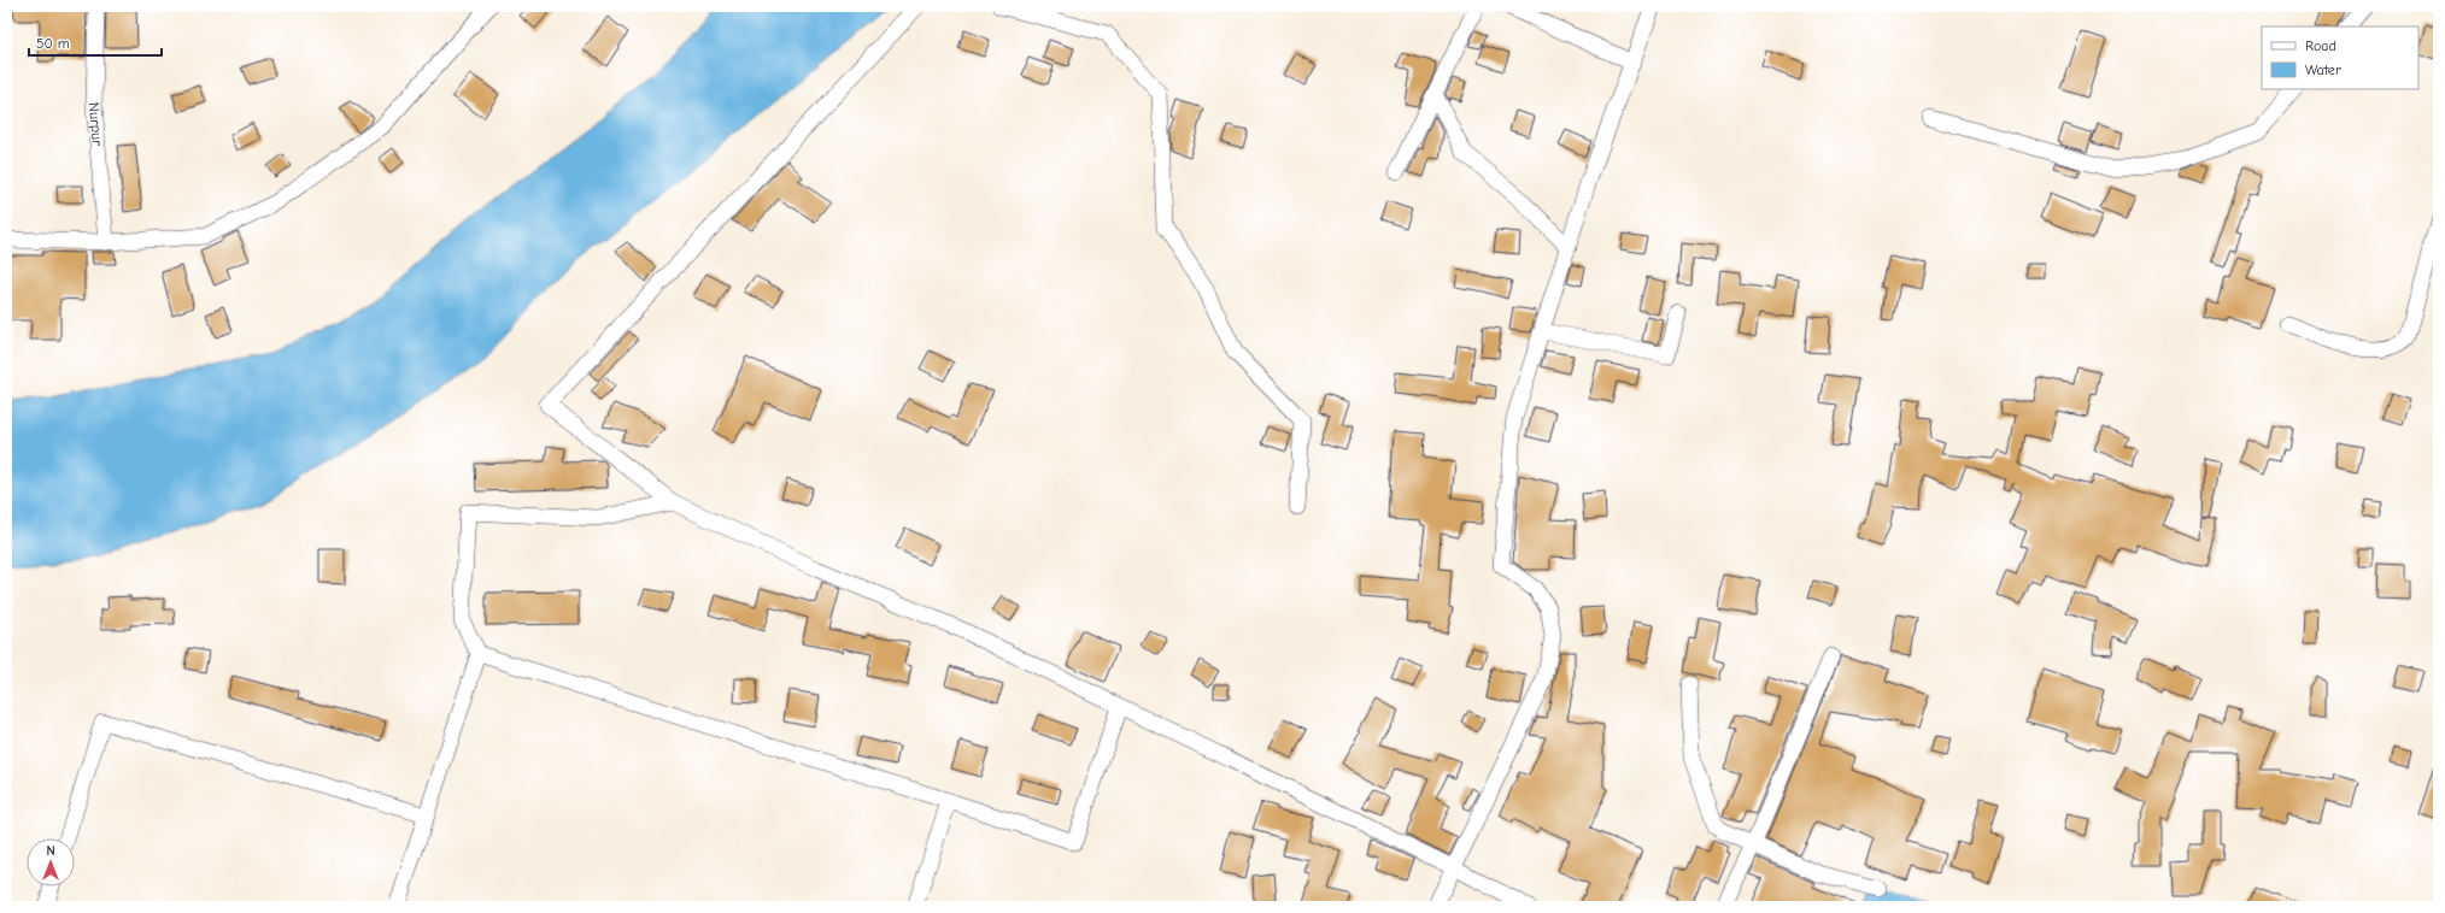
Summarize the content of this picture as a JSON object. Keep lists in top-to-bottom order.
{
  "streets": {
    "street": ["Nurpur"]
  },
  "legend": ["Road", "Water"],
  "scale_bar": "50 m",
  "north": "top"
}
